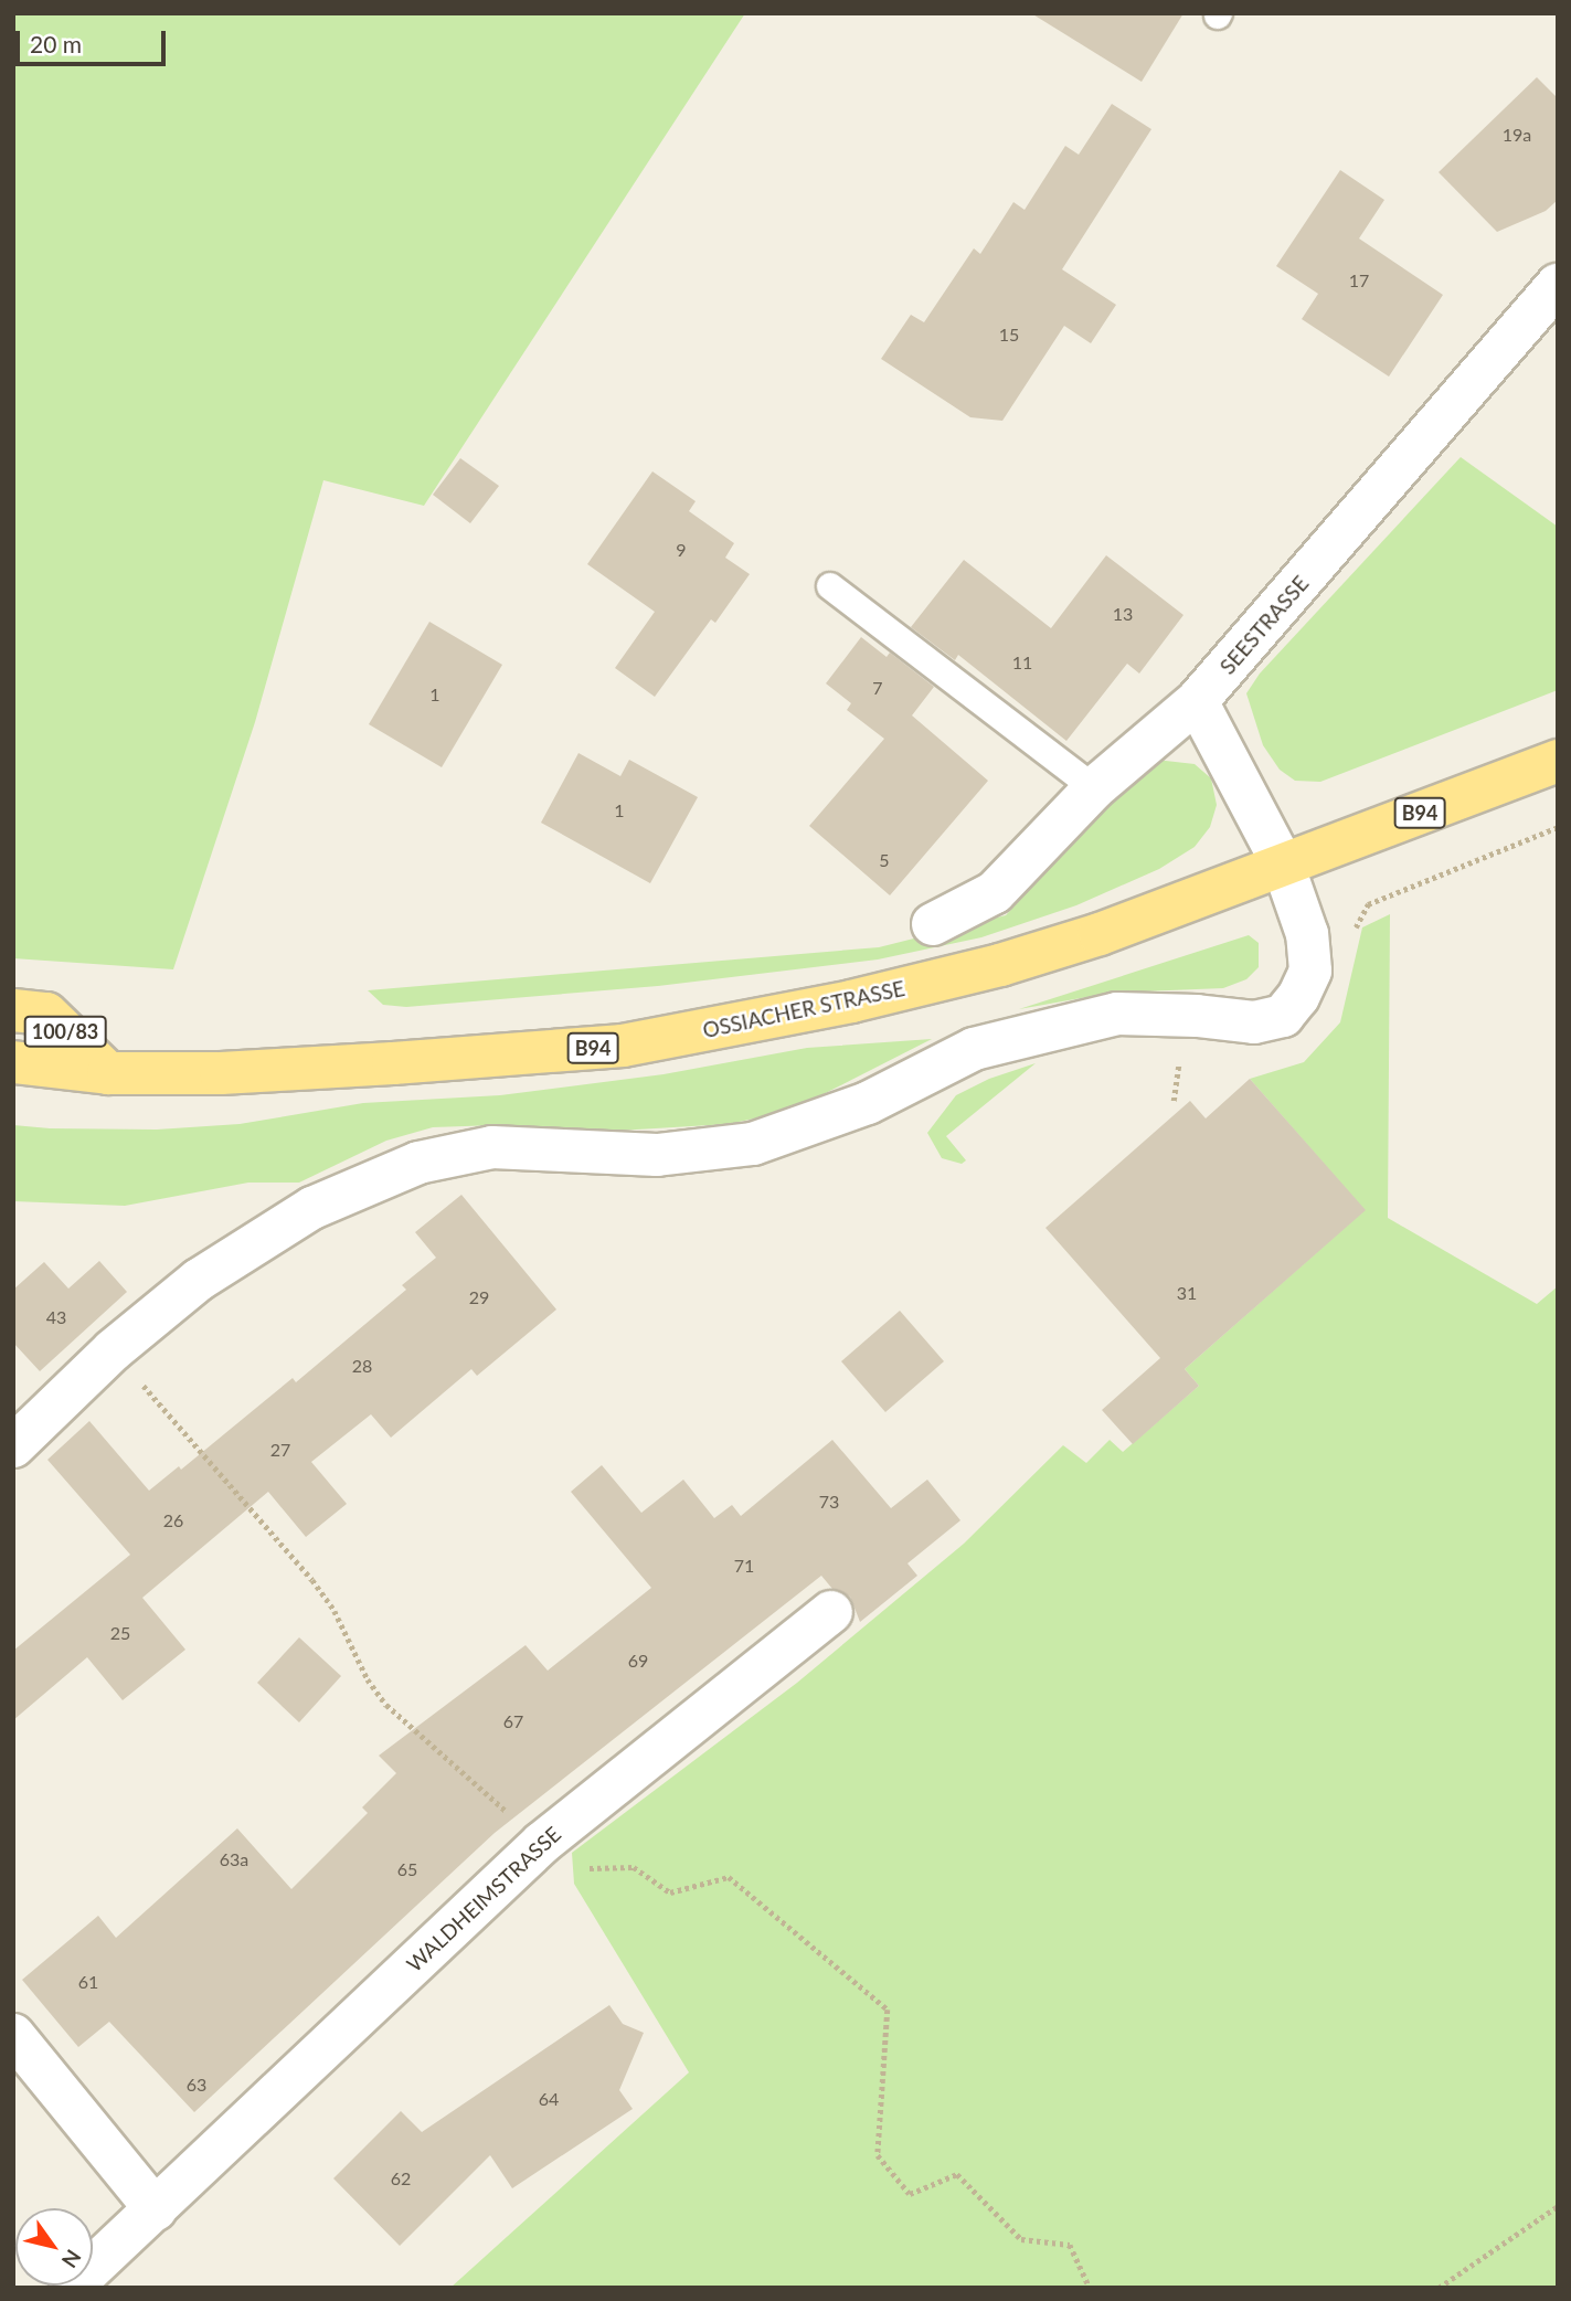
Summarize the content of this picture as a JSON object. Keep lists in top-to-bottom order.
{
  "streets": {
    "main road": ["B94", "OSSIACHER STRASSE", "100/83"],
    "street": ["SEESTRASSE", "WALDHEIMSTRASSE"]
  },
  "crossings": [
    ["OSSIACHER STRASSE", "100/83"]
  ],
  "house_numbers": [
    "19a",
    "17",
    "15",
    "9",
    "13",
    "11",
    "7",
    "1",
    "1",
    "5",
    "31",
    "29",
    "43",
    "28",
    "27",
    "73",
    "26",
    "71",
    "25",
    "69",
    "67",
    "63a",
    "65",
    "61",
    "63",
    "64",
    "62"
  ],
  "scale_bar": "20 m",
  "north": "bottom right"
}
